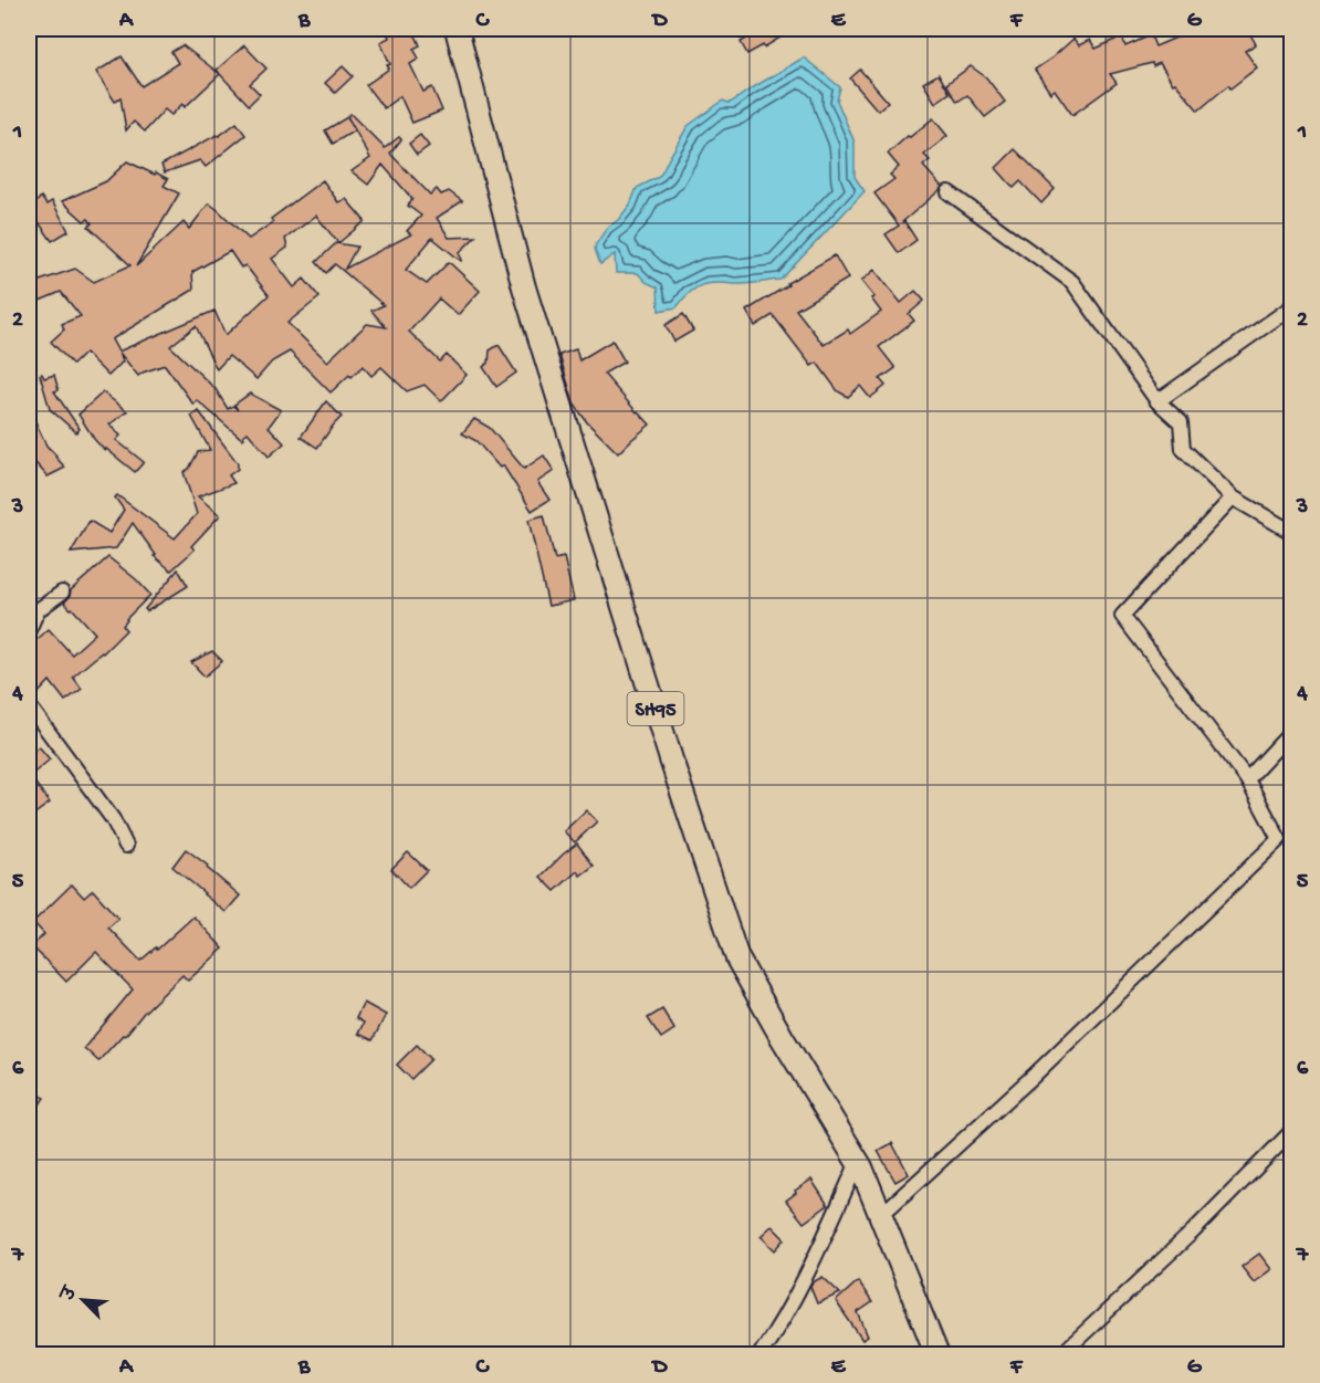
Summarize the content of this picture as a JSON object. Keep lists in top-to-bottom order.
{
  "streets": {
    "main road": ["SH95"]
  },
  "north": "top left",
  "grid": {
    "columns": [
      "A",
      "B",
      "C",
      "D",
      "E",
      "F",
      "G"
    ],
    "rows": [
      "1",
      "2",
      "3",
      "4",
      "5",
      "6",
      "7"
    ]
  }
}
